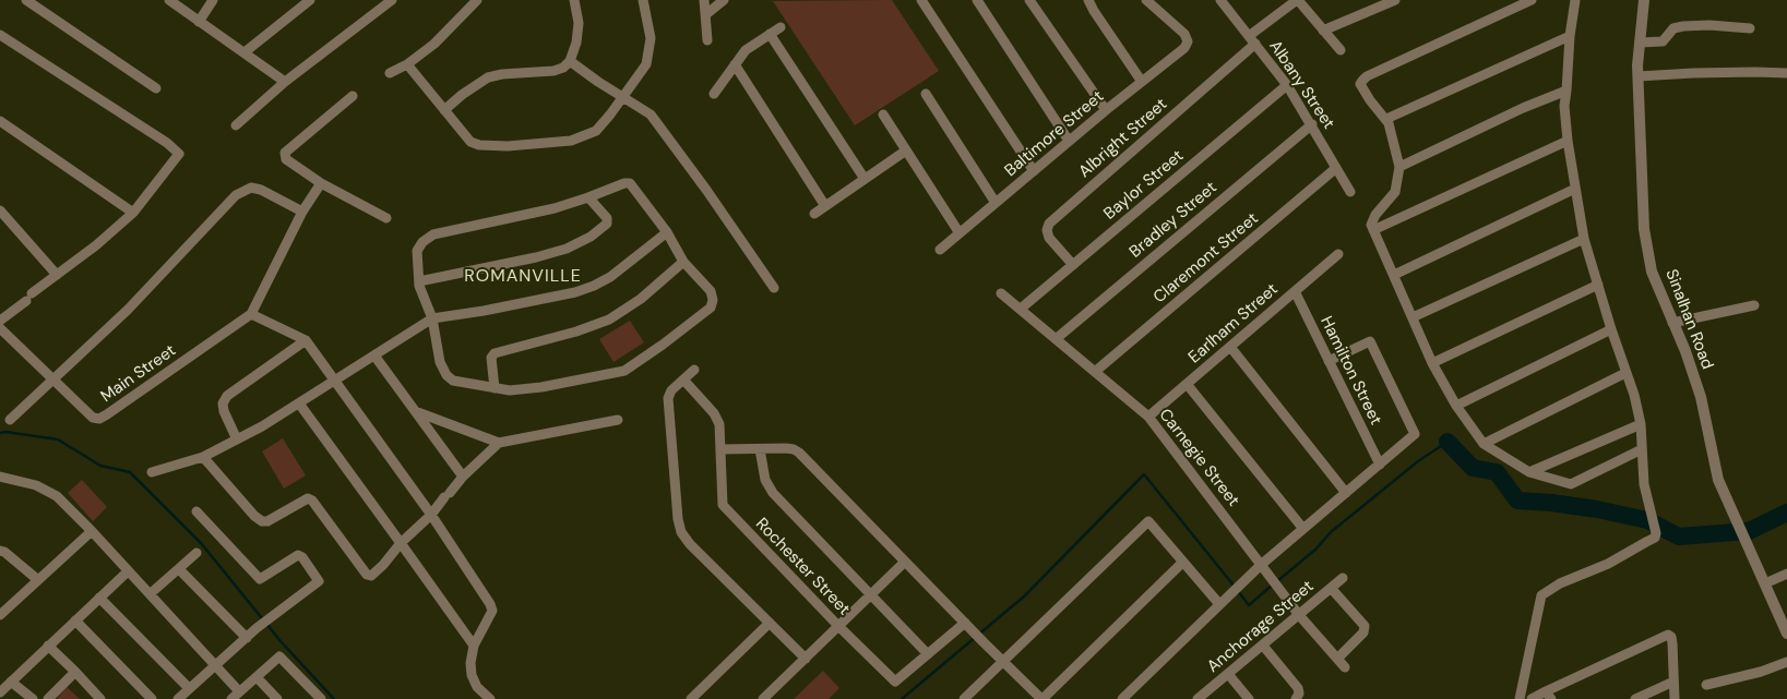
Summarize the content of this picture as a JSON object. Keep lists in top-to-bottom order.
{
  "streets": {
    "street": [
      "Albany Street",
      "Baltimore Street",
      "Albright Street",
      "Baylor Street",
      "Bradley Street",
      "Claremont Street",
      "Sinalhan Road",
      "Earlham Street",
      "Hamilton Street",
      "Main Street",
      "Carnegie Street",
      "Rochester Street",
      "Anchorage Street"
    ]
  },
  "crossings": [
    ["Albany Street", "Albright Street"],
    ["Albany Street", "Baylor Street"],
    ["Albany Street", "Bradley Street"],
    ["Albany Street", "Claremont Street"],
    ["Albright Street", "Baylor Street"],
    ["Baylor Street", "Carnegie Street"],
    ["Bradley Street", "Carnegie Street"],
    ["Claremont Street", "Carnegie Street"],
    ["Earlham Street", "Hamilton Street"],
    ["Earlham Street", "Carnegie Street"],
    ["Carnegie Street", "Anchorage Street"]
  ],
  "districts": ["ROMANVILLE"]
}
